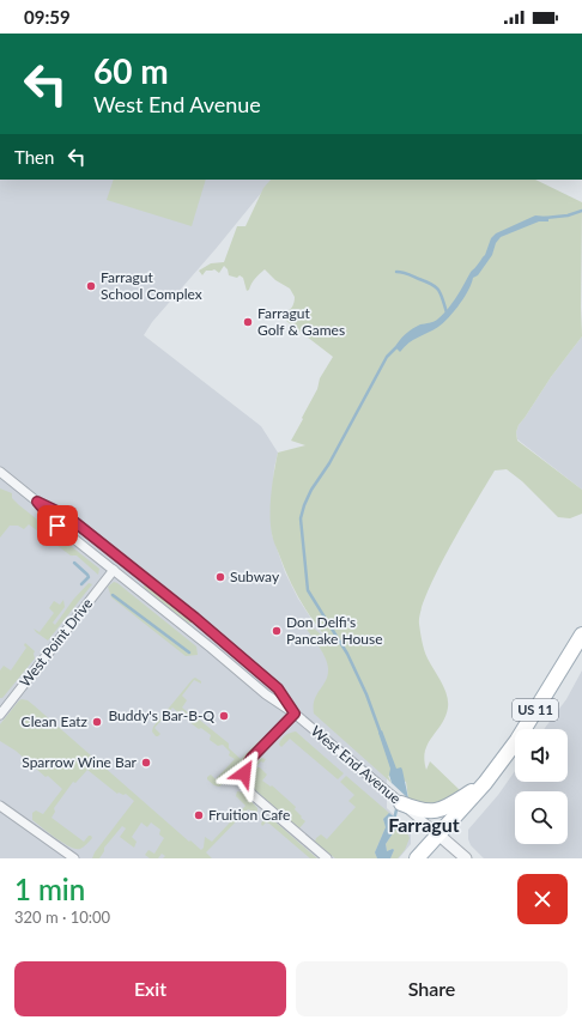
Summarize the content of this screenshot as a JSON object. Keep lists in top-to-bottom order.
{
  "streets": {
    "main road": ["US 11"],
    "street": ["West Point Drive", "West End Avenue"]
  },
  "crossings": [
    ["West Point Drive", "West End Avenue"],
    ["US 11", "West End Avenue"]
  ],
  "districts": ["Farragut"],
  "places": [
    "Farragut School Complex",
    "Farragut Golf & Games",
    "Subway",
    "Don Delfi's Pancake House",
    "Buddy's Bar-B-Q",
    "Clean Eatz",
    "Sparrow Wine Bar",
    "Fruition Cafe"
  ],
  "page": {
    "status": "09:59",
    "turn": ["60 m", "West End Avenue"],
    "then": "Then",
    "heading": ["1 min", "320 m · 10:00"],
    "buttons": ["Exit", "Share"]
  }
}
